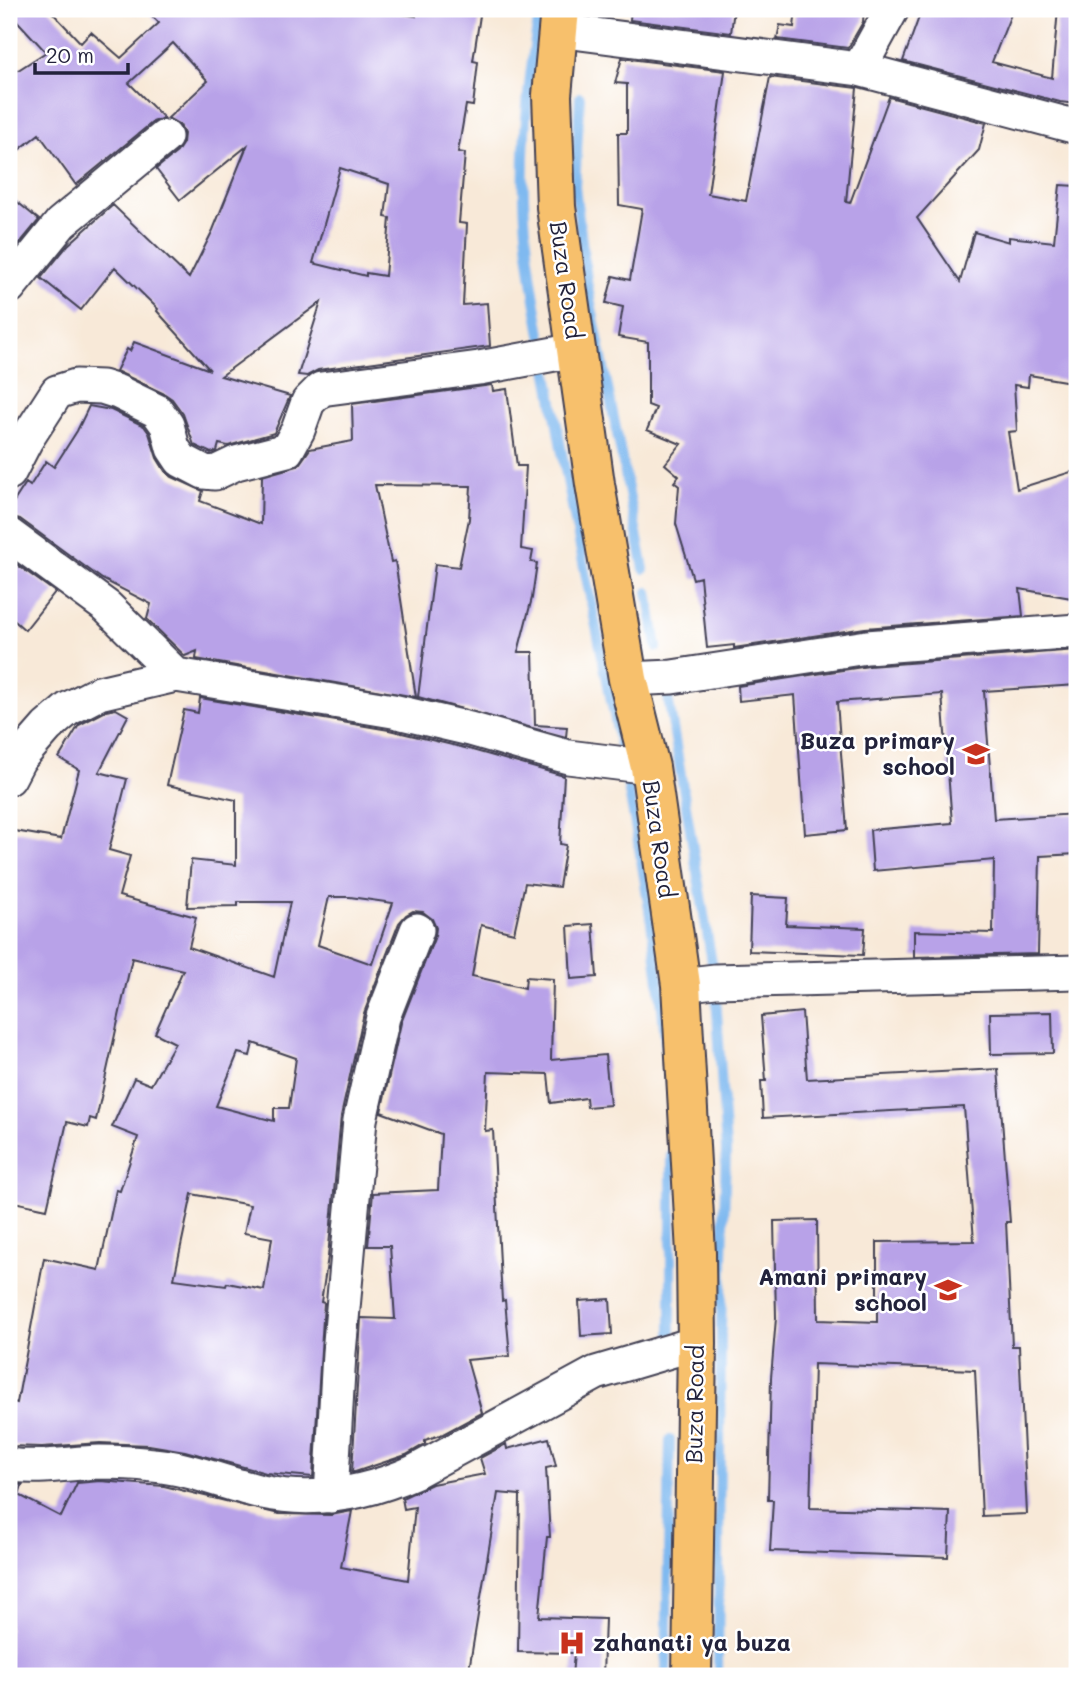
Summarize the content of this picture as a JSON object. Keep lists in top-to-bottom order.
{
  "streets": {
    "main road": ["Buza Road"]
  },
  "places": {
    "school or university": ["Buza primary school", "Amani primary school"],
    "hospital": ["zahanati ya buza"]
  },
  "scale_bar": "20 m"
}
